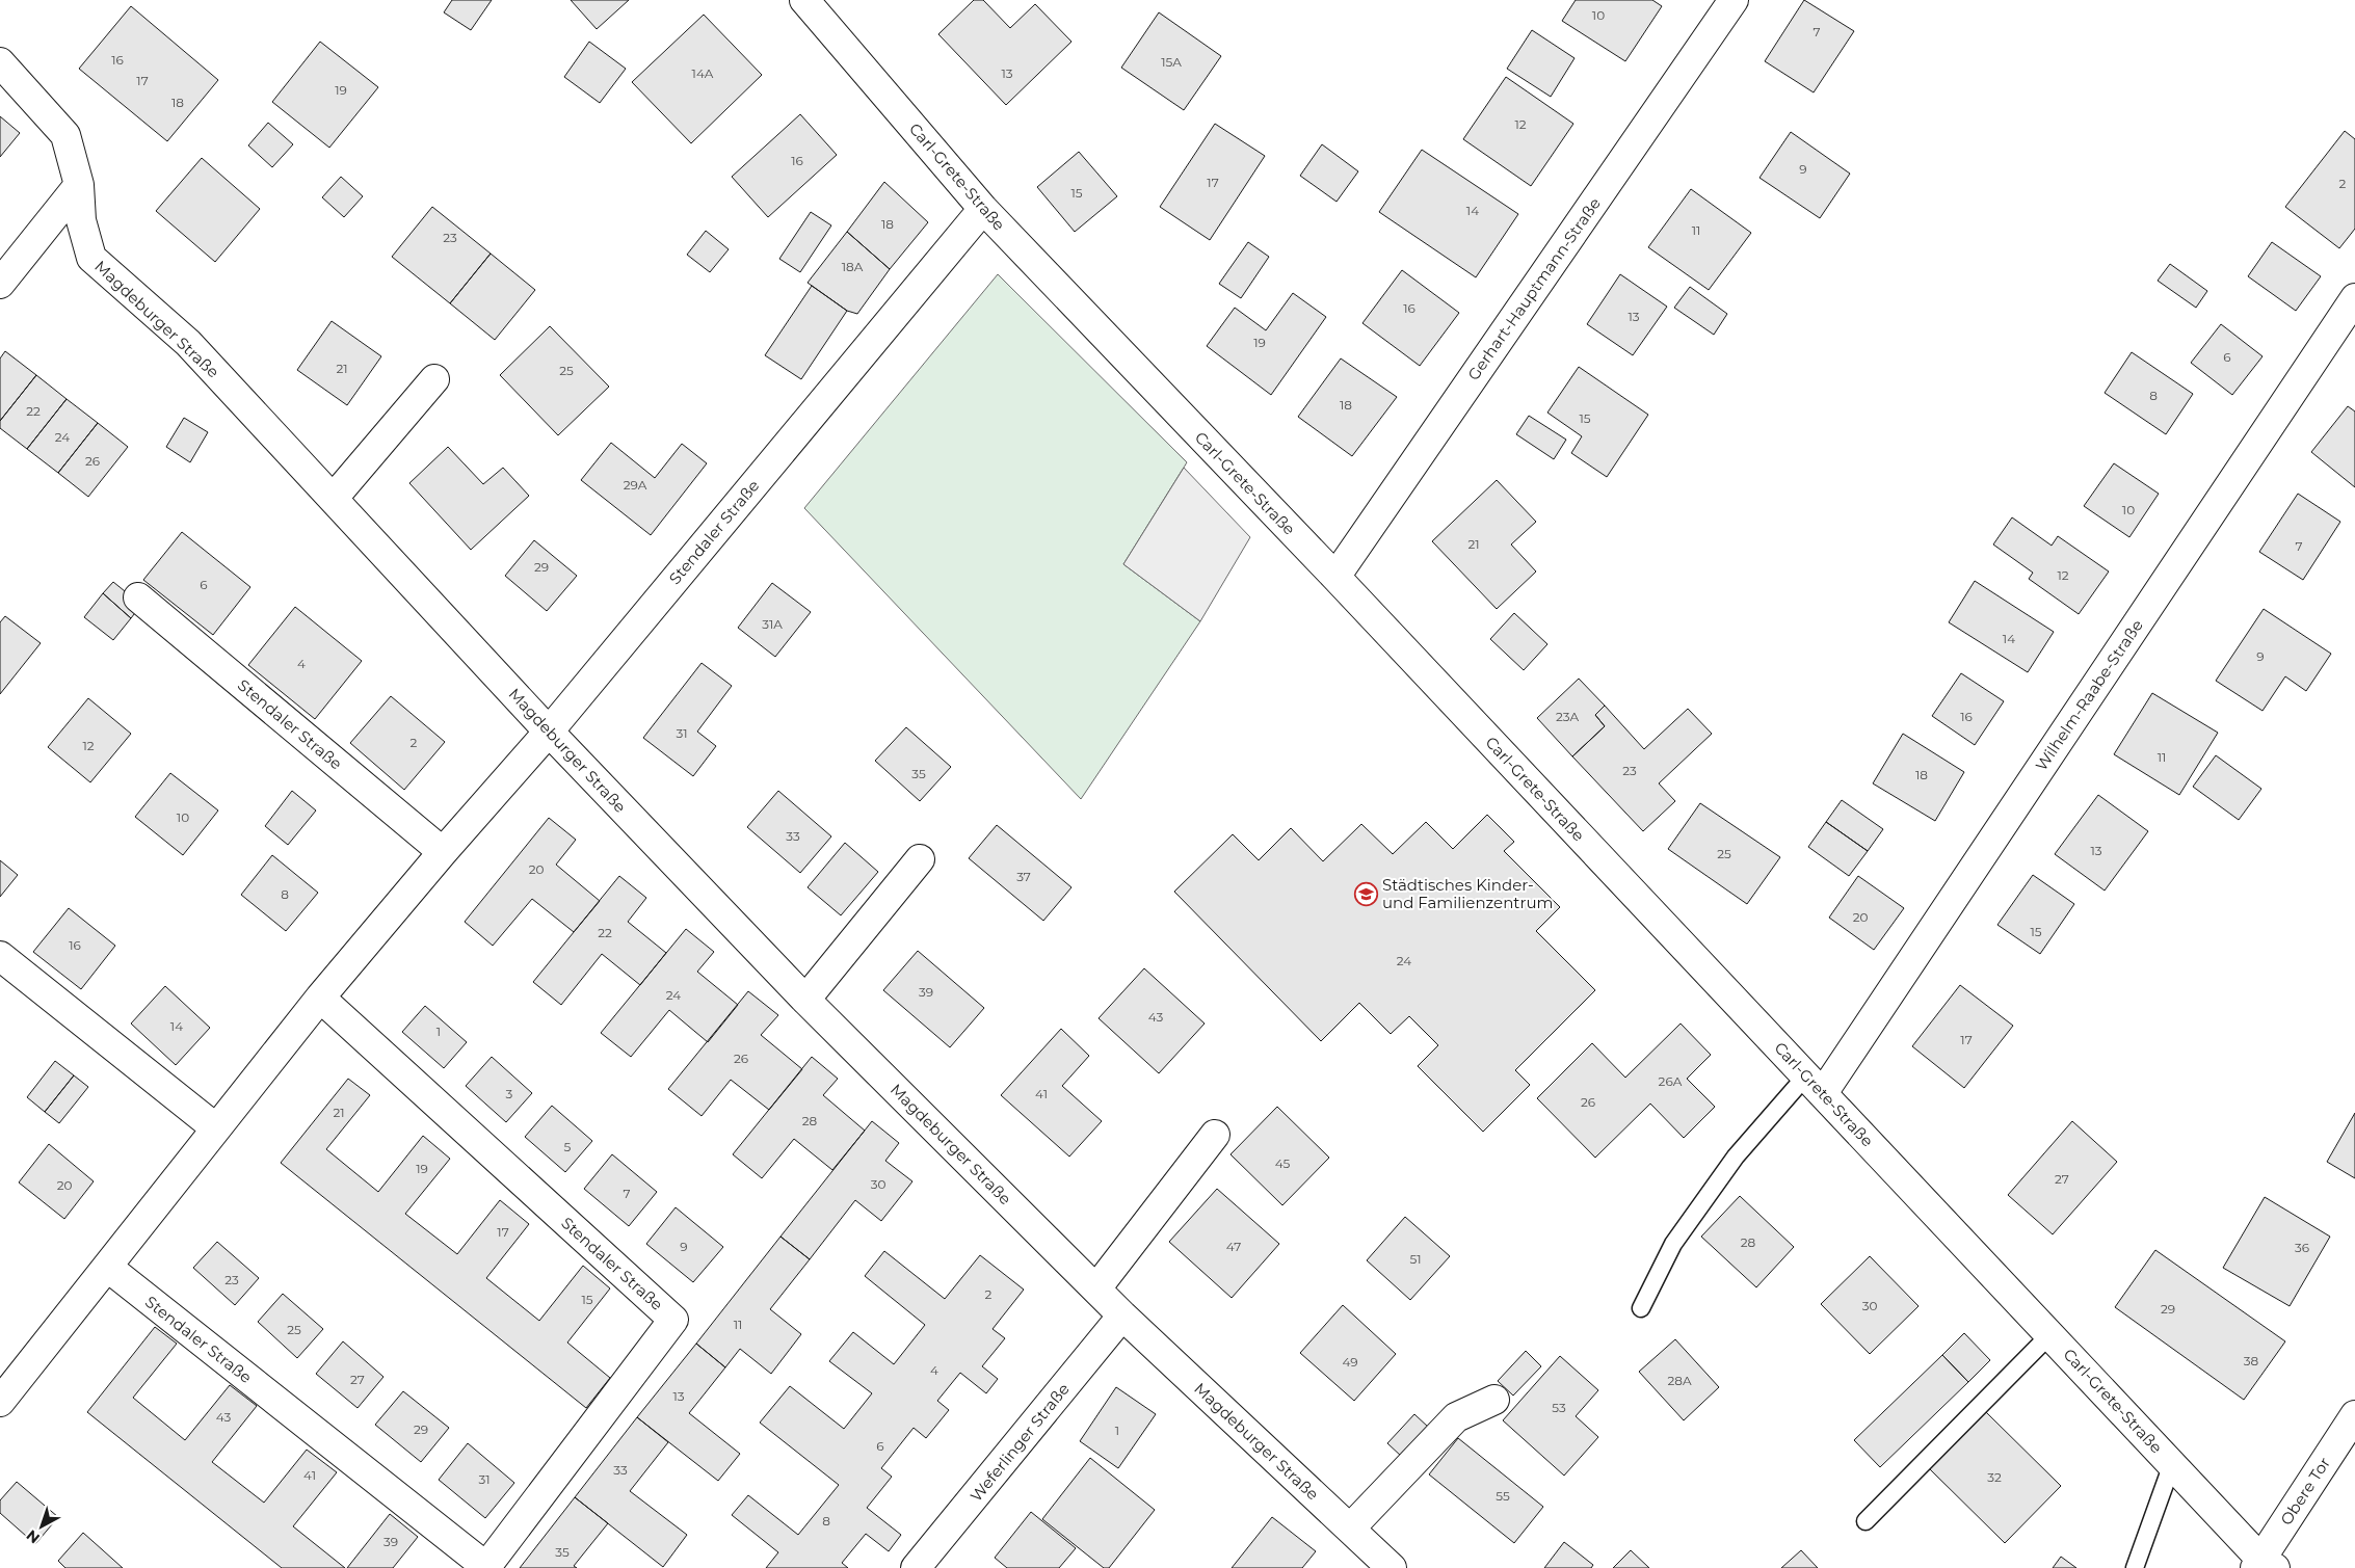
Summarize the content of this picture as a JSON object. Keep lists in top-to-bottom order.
{
  "streets": {
    "street": [
      "Carl-Grete-Straße",
      "Gerhart-Hauptmann-Straße",
      "Magdeburger Straße",
      "Stendaler Straße",
      "Wilhelm-Raabe-Straße",
      "Weferlinger Straße",
      "Obere Tor"
    ]
  },
  "crossings": [
    ["Carl-Grete-Straße", "Gerhart-Hauptmann-Straße"],
    ["Carl-Grete-Straße", "Stendaler Straße"],
    ["Carl-Grete-Straße", "Wilhelm-Raabe-Straße"],
    ["Carl-Grete-Straße", "Obere Tor"],
    ["Magdeburger Straße", "Stendaler Straße"],
    ["Magdeburger Straße", "Weferlinger Straße"]
  ],
  "places": {
    "school or university": ["Städtisches Kinder- und Familienzentrum"]
  },
  "house_numbers": [
    "10",
    "7",
    "16",
    "15A",
    "14A",
    "13",
    "17",
    "19",
    "18",
    "12",
    "16",
    "9",
    "17",
    "2",
    "15",
    "14",
    "18",
    "11",
    "23",
    "18A",
    "16",
    "13",
    "19",
    "6",
    "21",
    "25",
    "8",
    "18",
    "22",
    "15",
    "24",
    "26",
    "29A",
    "10",
    "21",
    "7",
    "29",
    "12",
    "6",
    "31A",
    "14",
    "9",
    "4",
    "23A",
    "16",
    "31",
    "2",
    "12",
    "11",
    "23",
    "35",
    "18",
    "10",
    "33",
    "13",
    "25",
    "20",
    "37",
    "8",
    "20",
    "15",
    "22",
    "16",
    "24",
    "39",
    "24",
    "43",
    "14",
    "1",
    "17",
    "26",
    "26A",
    "3",
    "41",
    "26",
    "21",
    "28",
    "5",
    "45",
    "19",
    "27",
    "30",
    "20",
    "7",
    "17",
    "28",
    "9",
    "47",
    "36",
    "51",
    "23",
    "2",
    "15",
    "30",
    "29",
    "11",
    "25",
    "38",
    "49",
    "4",
    "27",
    "28A",
    "13",
    "53",
    "43",
    "29",
    "1",
    "6",
    "33",
    "41",
    "32",
    "31",
    "55",
    "8",
    "39",
    "35"
  ],
  "north": "bottom left"
}
